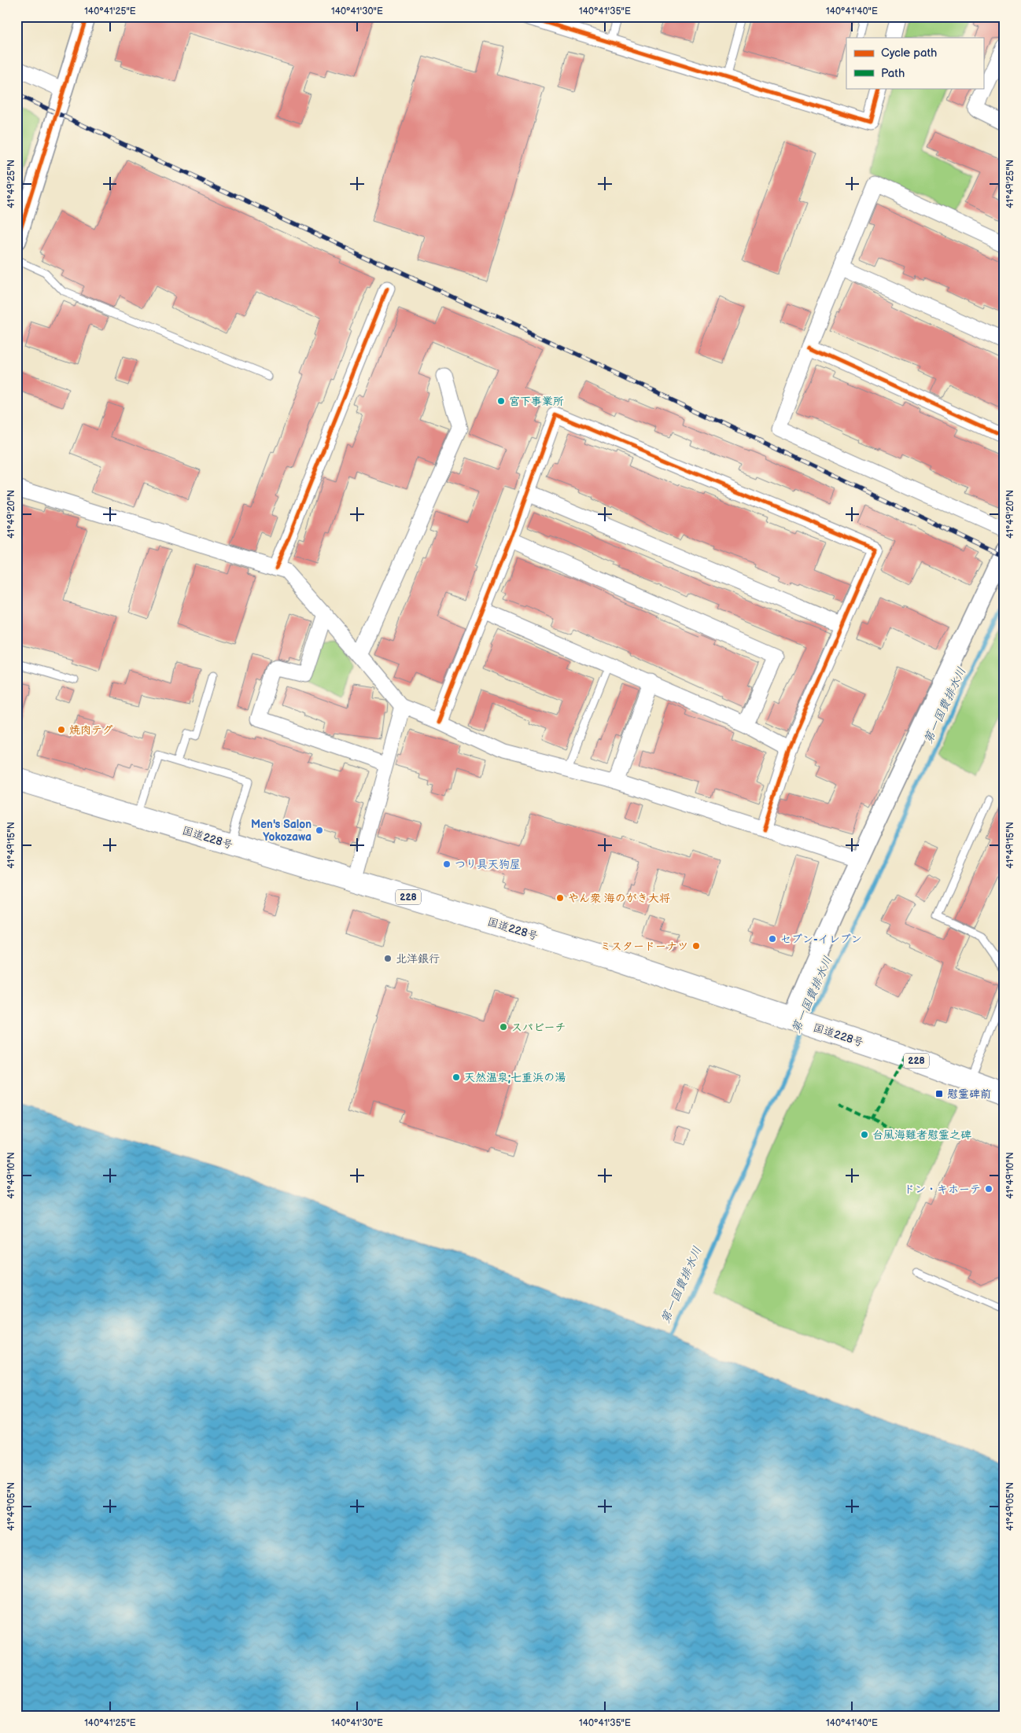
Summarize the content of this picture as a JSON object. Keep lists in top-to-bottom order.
{
  "streets": {
    "highway": ["国道228号", "228"]
  },
  "water": ["第一国費排水川"],
  "places": {
    "other": [
      "宮下事業所",
      "焼肉テグ",
      "Men's Salon Yokozawa",
      "つり具天狗屋",
      "やん衆 海のがき大将",
      "セブン-イレブン",
      "ミスタードーナツ",
      "北洋銀行",
      "スパビーチ",
      "天然温泉;七重浜の湯",
      "台風海難者慰霊之碑",
      "ドン・キホーテ"
    ],
    "transit": ["慰霊碑前"]
  },
  "legend": ["Cycle path", "Path"],
  "coordinates": [
    "140°41'25\"E",
    "140°41'30\"E",
    "140°41'35\"E",
    "140°41'40\"E",
    "41°49'25\"N",
    "41°49'20\"N",
    "41°49'15\"N",
    "41°49'10\"N",
    "41°49'05\"N"
  ]
}
